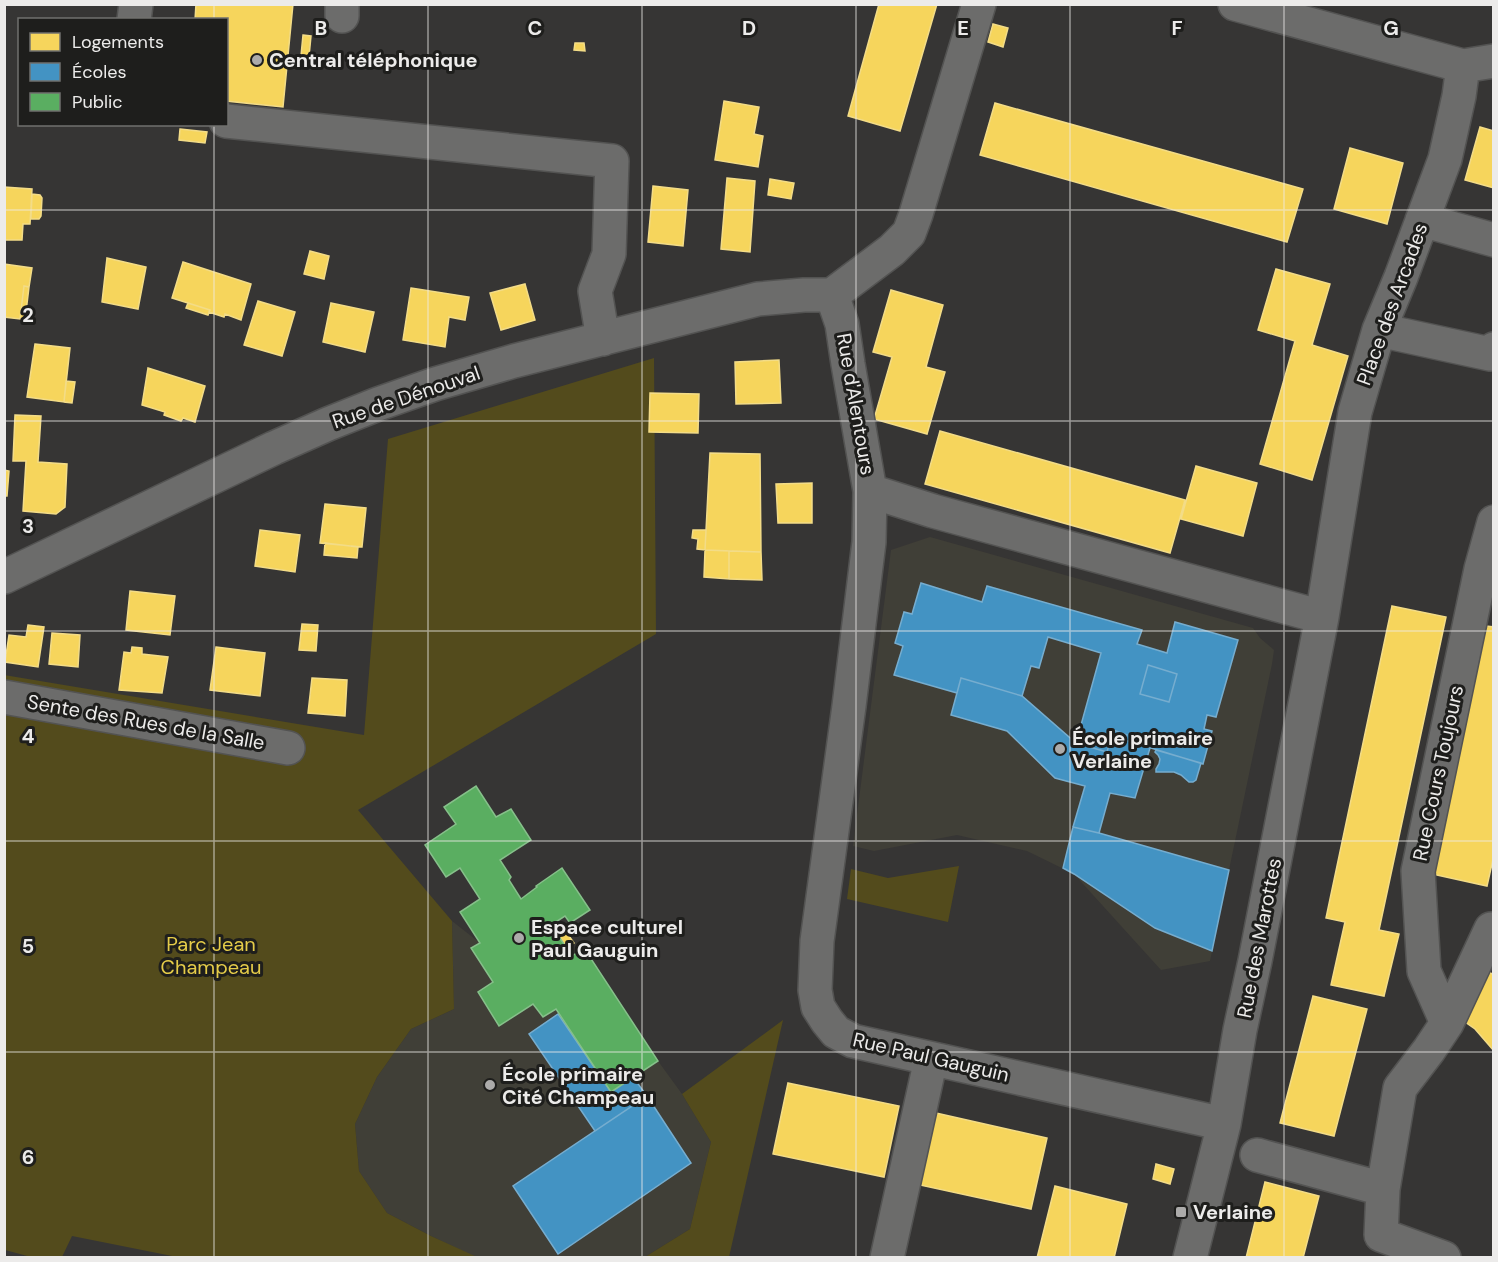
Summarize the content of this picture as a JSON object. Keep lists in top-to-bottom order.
{
  "streets": {
    "street": [
      "Place des Arcades",
      "Rue de Dénouval",
      "Rue d'Alentours",
      "Sente des Rues de la Salle",
      "Rue Cours Toujours",
      "Rue des Marottes",
      "Rue Paul Gauguin"
    ]
  },
  "crossings": [
    ["Place des Arcades", "Rue d'Alentours"],
    ["Place des Arcades", "Rue des Marottes"],
    ["Rue de Dénouval", "Rue d'Alentours"],
    ["Rue d'Alentours", "Rue des Marottes"],
    ["Rue d'Alentours", "Rue Paul Gauguin"],
    ["Rue des Marottes", "Rue Paul Gauguin"]
  ],
  "parks": ["Parc Jean Champeau"],
  "places": {
    "other": [
      "Central téléphonique",
      "École primaire Verlaine",
      "Espace culturel Paul Gauguin",
      "École primaire Cité Champeau"
    ],
    "transit": ["Verlaine"]
  },
  "legend": ["Logements", "Écoles", "Public"],
  "grid": {
    "columns": [
      "B",
      "C",
      "D",
      "E",
      "F",
      "G"
    ],
    "rows": [
      "2",
      "3",
      "4",
      "5",
      "6"
    ]
  }
}
